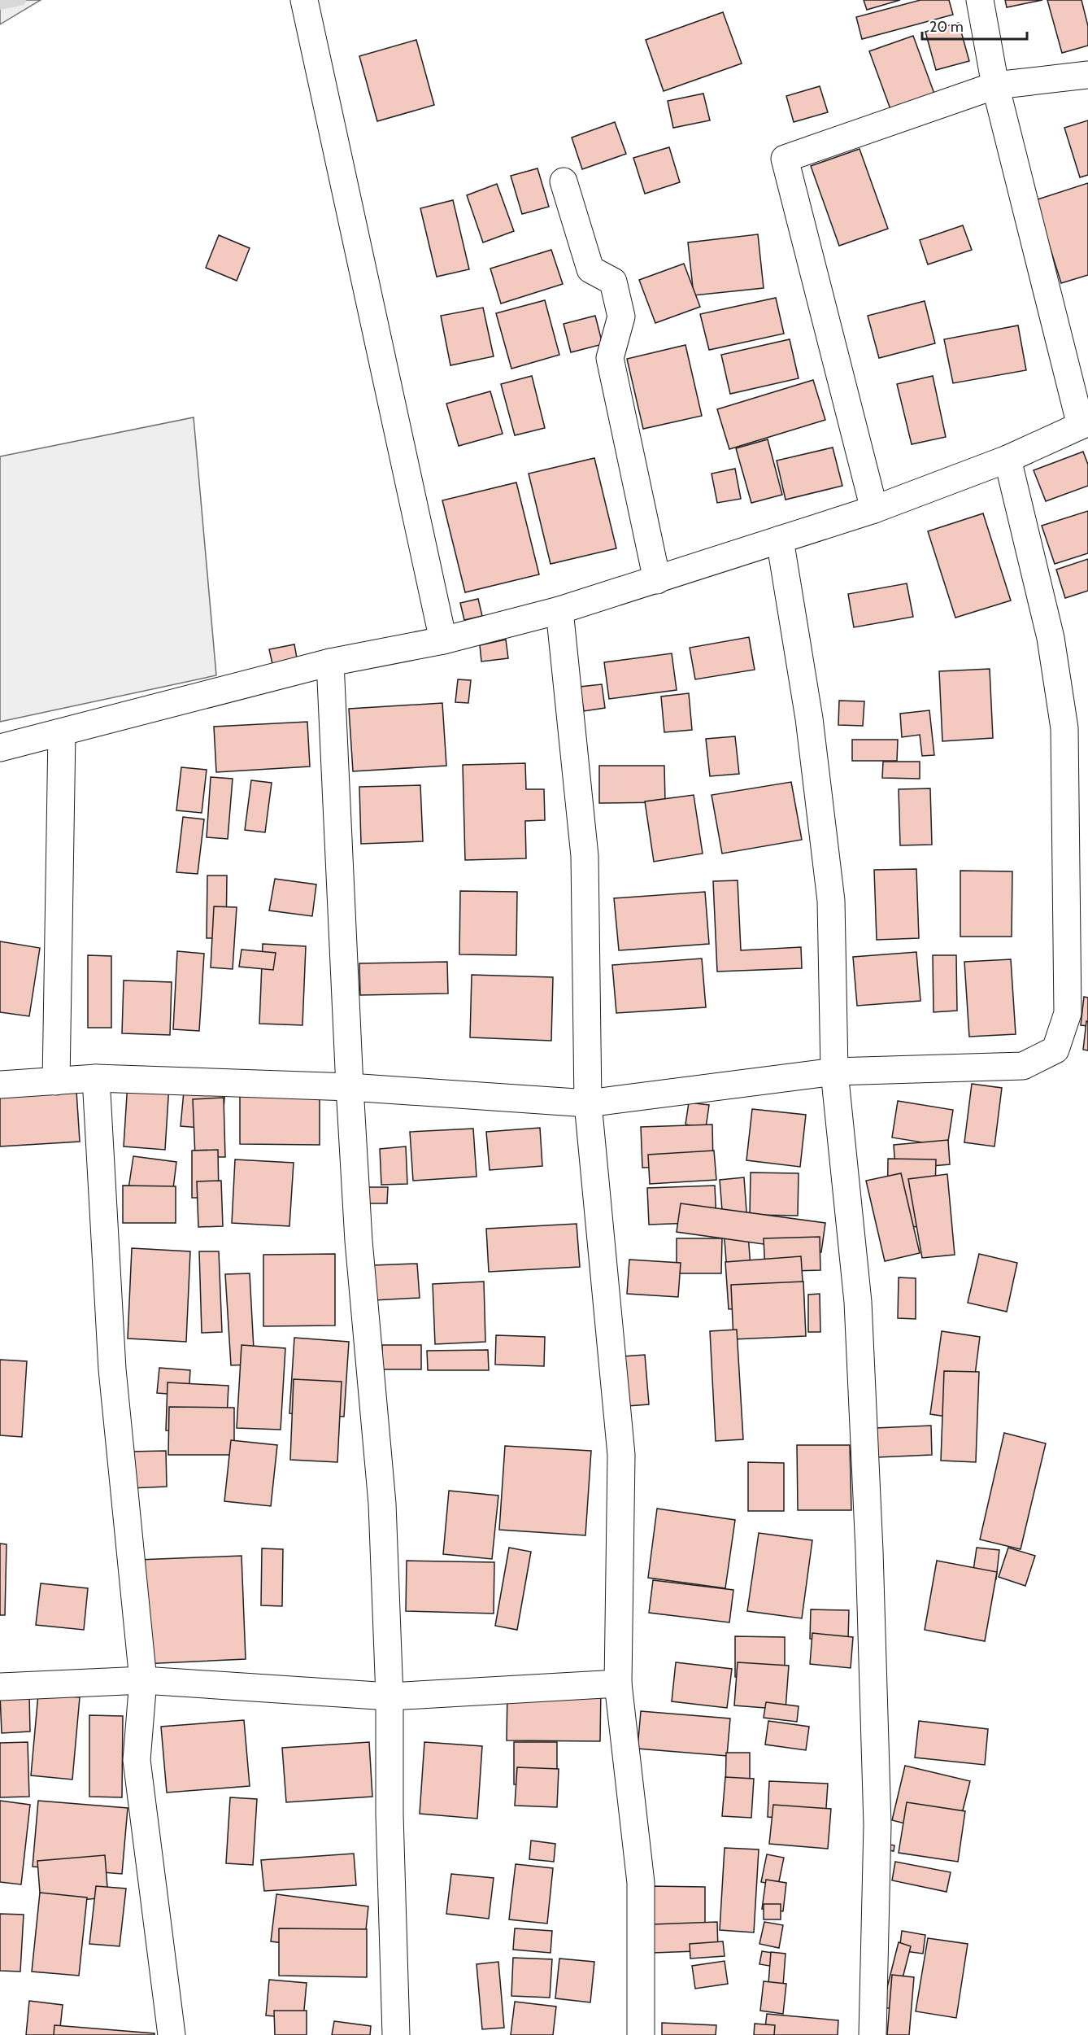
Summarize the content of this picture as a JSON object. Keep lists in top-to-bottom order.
{
  "scale_bar": "20 m"
}
